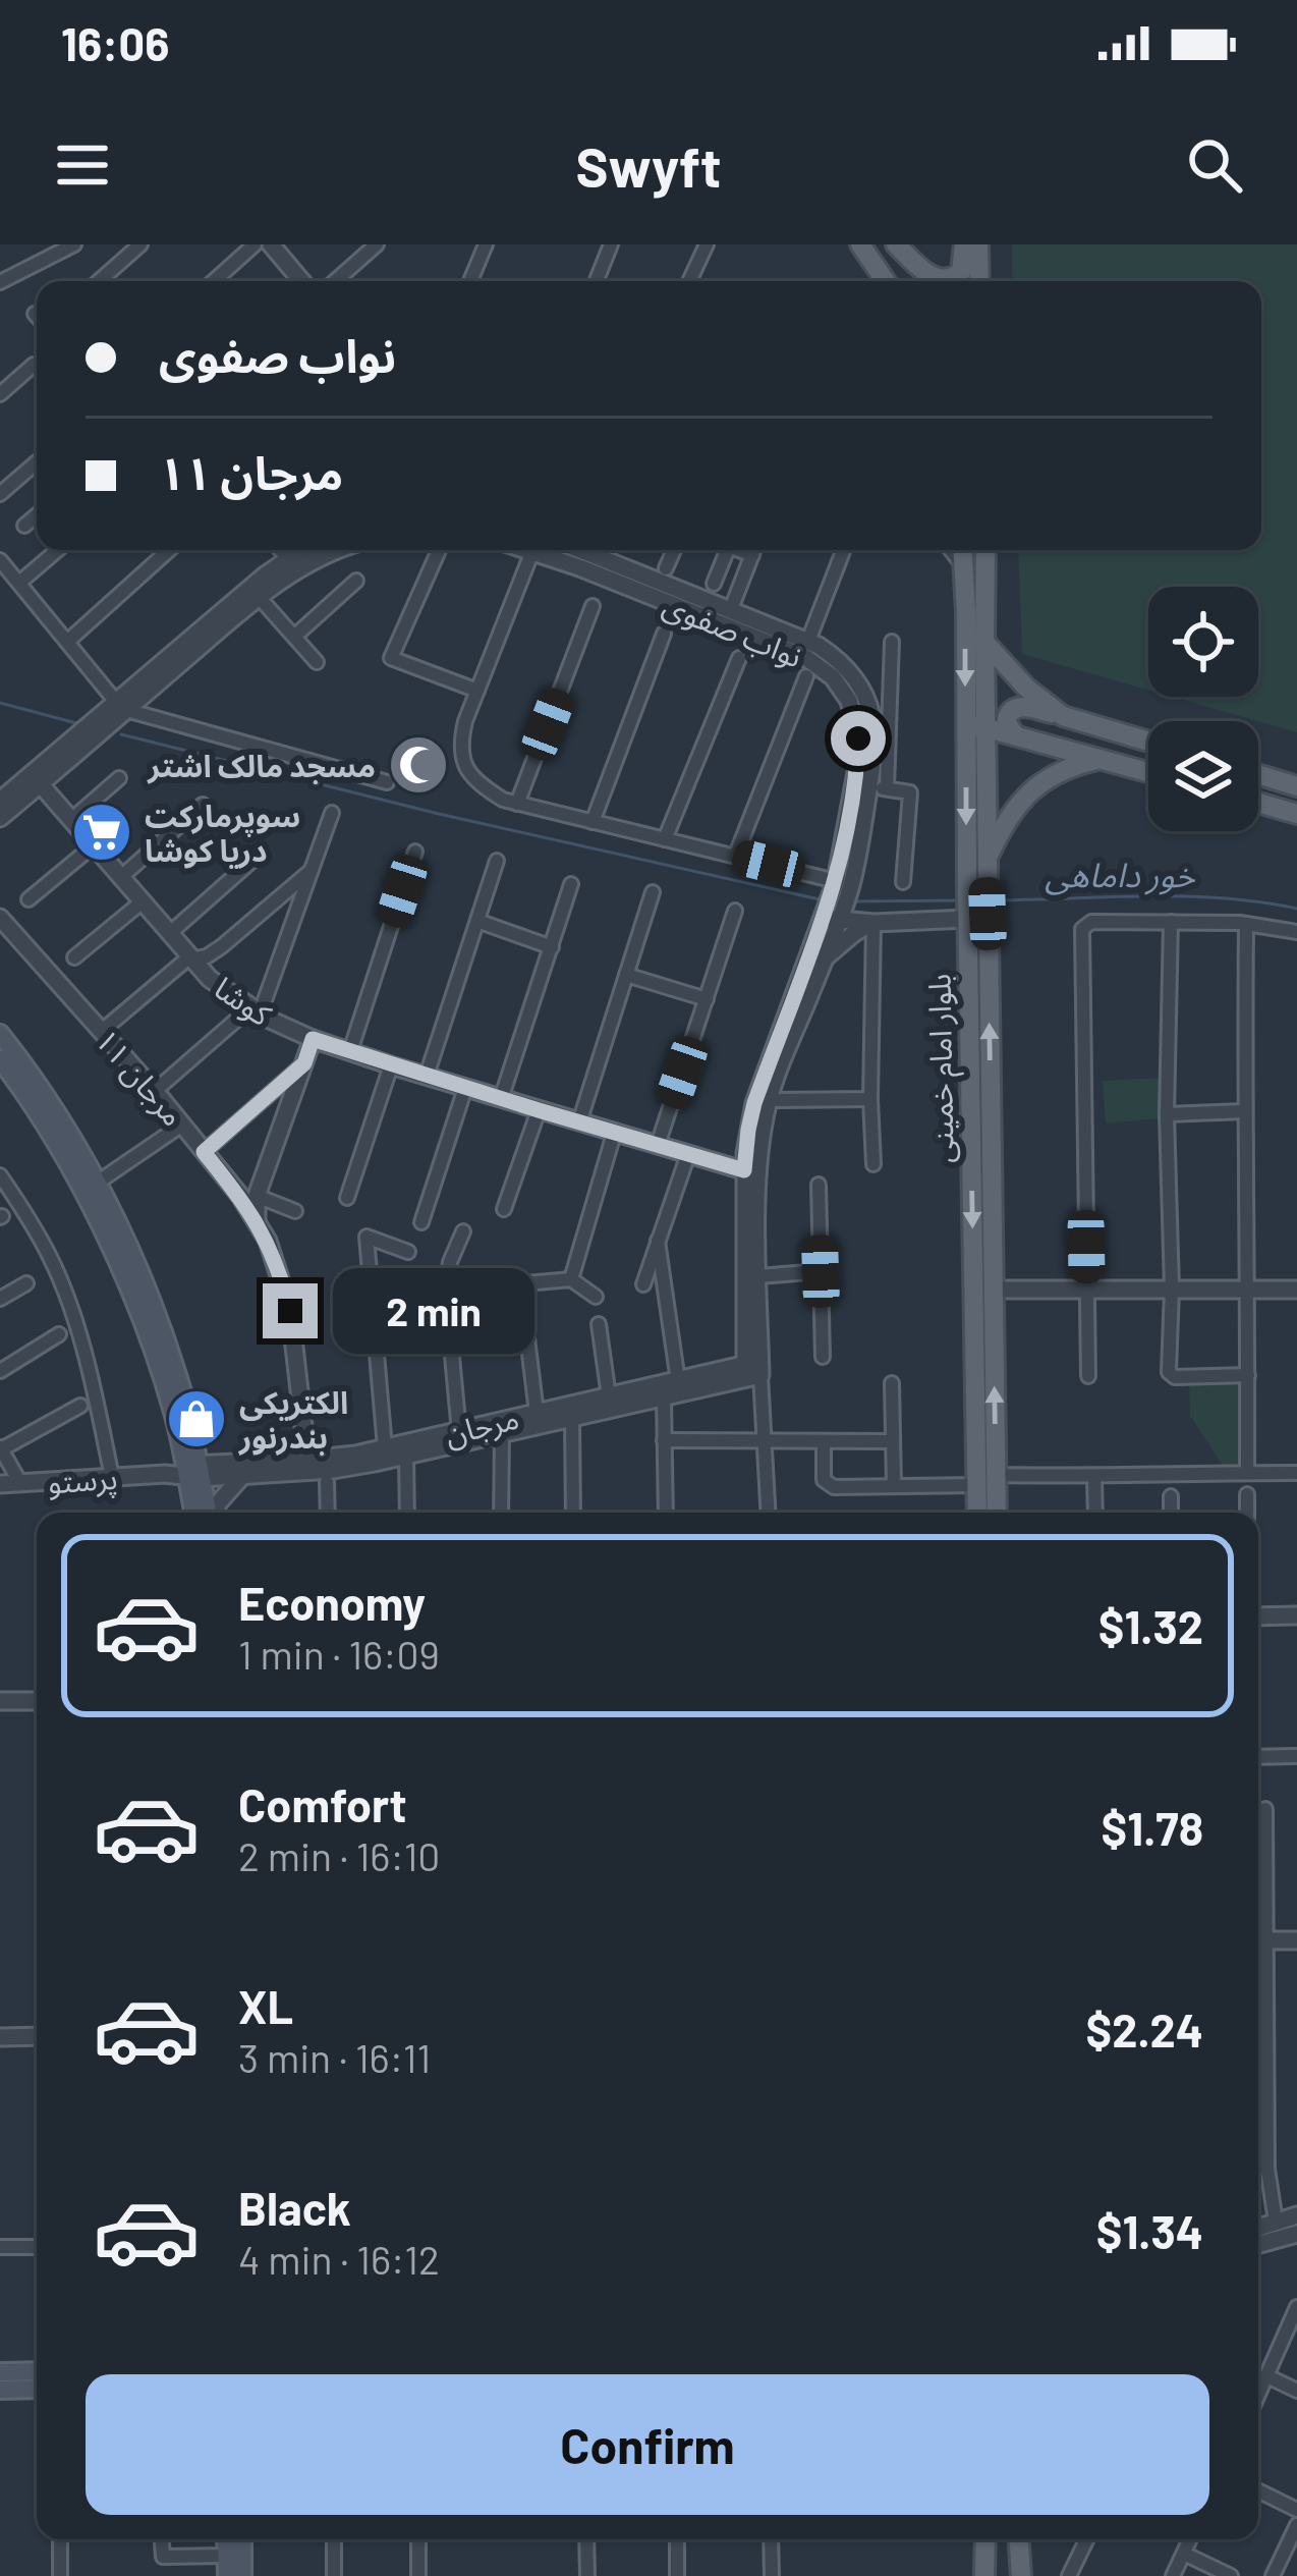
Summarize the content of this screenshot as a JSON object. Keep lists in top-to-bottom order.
{
  "streets": {
    "main road": ["بلوار امام خمینی"],
    "street": [
      "نواب صفوی",
      "کوشا",
      "مرجان ۱۱",
      "مرجان",
      "پرستو"
    ]
  },
  "crossings": [
    ["نواب صفوی", "کوشا"],
    ["نواب صفوی", "مرجان"],
    ["مرجان ۱۱", "مرجان"],
    ["مرجان", "پرستو"]
  ],
  "water": ["خور داماهی"],
  "places": {
    "mosque": ["مسجد مالک اشتر"],
    "supermarket": ["سوپرمارکت دریا کوشا"],
    "shop": ["الکتریکی بندرنور"]
  },
  "page": {
    "status": "16:06",
    "header": "Swyft",
    "banner": ["نواب صفوی", "مرجان ۱۱"],
    "bubble": "2 min",
    "list": [
      {
        "name": "Economy",
        "note": "1 min · 16:09",
        "value": "$1.32"
      },
      {
        "name": "Comfort",
        "note": "2 min · 16:10",
        "value": "$1.78"
      },
      {
        "name": "XL",
        "note": "3 min · 16:11",
        "value": "$2.24"
      },
      {
        "name": "Black",
        "note": "4 min · 16:12",
        "value": "$1.34"
      }
    ],
    "buttons": "Confirm"
  }
}
